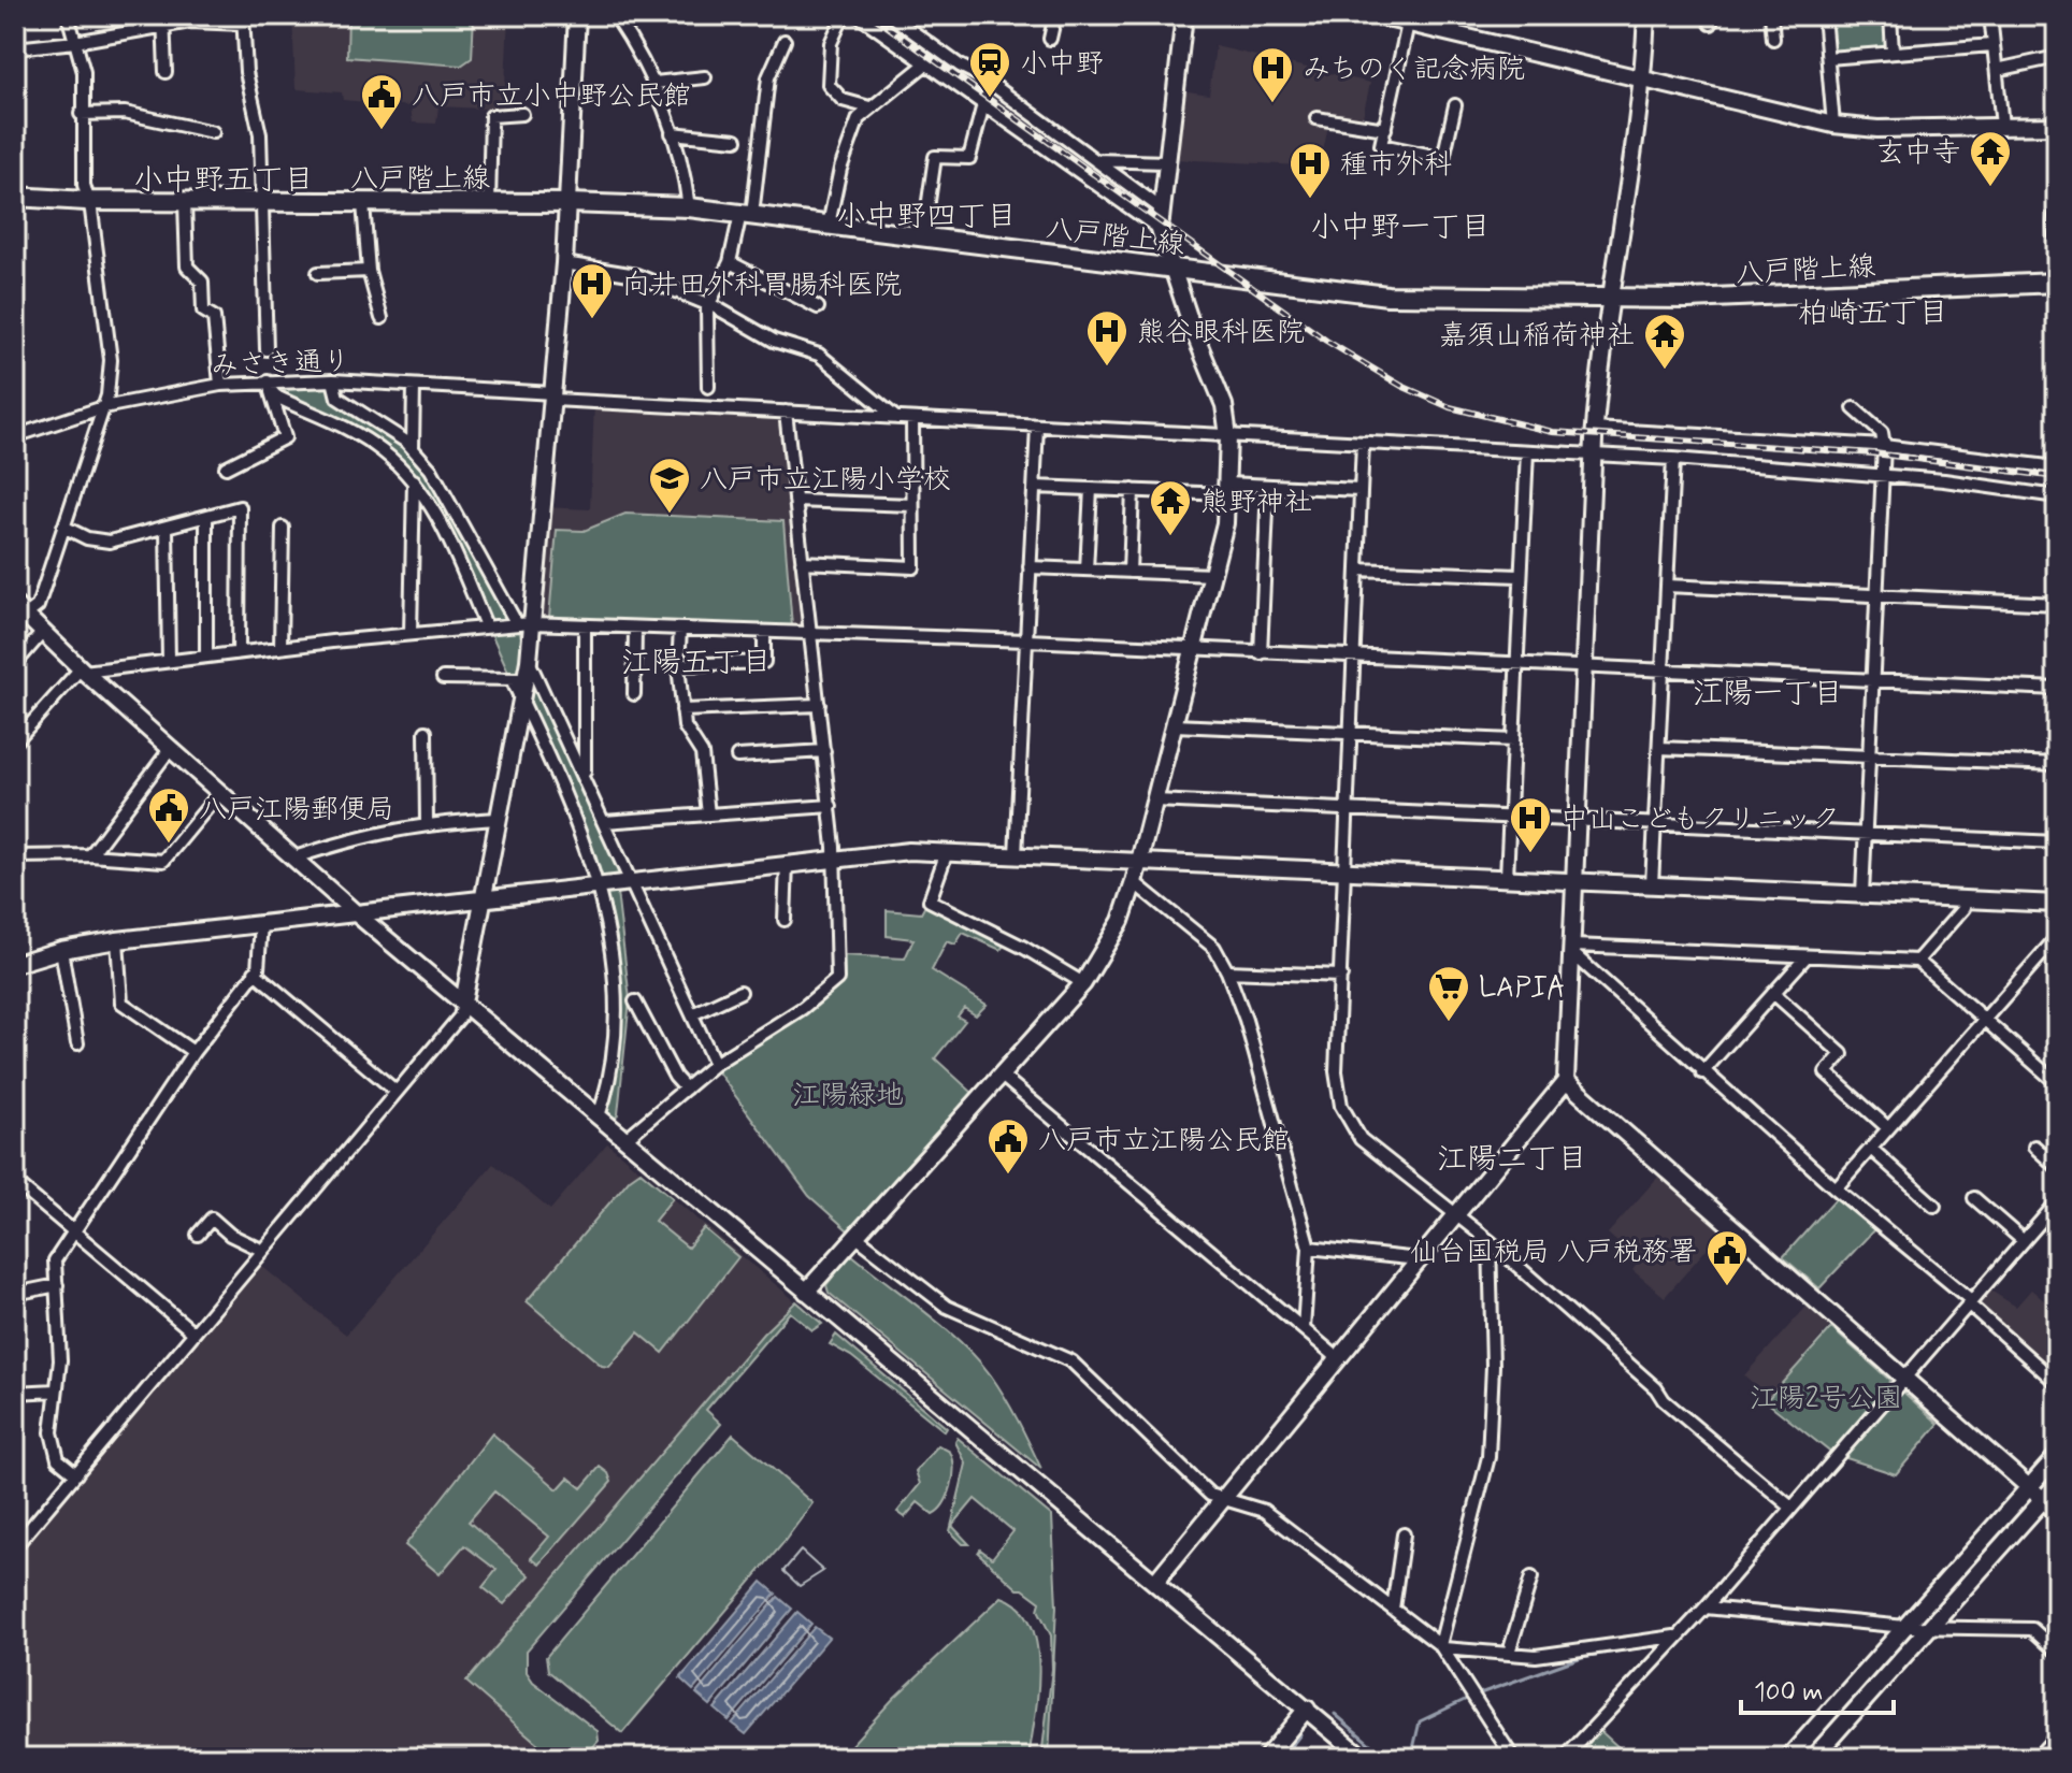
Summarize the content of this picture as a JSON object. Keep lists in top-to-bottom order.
{
  "streets": {
    "main road": ["八戸階上線"],
    "street": ["みさき通り"]
  },
  "districts": [
    "小中野五丁目",
    "小中野四丁目",
    "小中野一丁目",
    "柏崎五丁目",
    "江陽五丁目",
    "江陽一丁目",
    "江陽二丁目"
  ],
  "parks": ["江陽緑地", "江陽2号公園"],
  "places": {
    "station": ["小中野"],
    "hospital": [
      "みちのく記念病院",
      "種市外科",
      "向井田外科胃腸科医院",
      "熊谷眼科医院",
      "中山こどもクリニック"
    ],
    "public building": [
      "八戸市立小中野公民館",
      "八戸江陽郵便局",
      "八戸市立江陽公民館",
      "仙台国税局 八戸税務署"
    ],
    "temple": ["玄中寺", "嘉須山稲荷神社", "熊野神社"],
    "school or university": ["八戸市立江陽小学校"],
    "supermarket": ["LAPIA"]
  },
  "scale_bar": "100 m"
}
